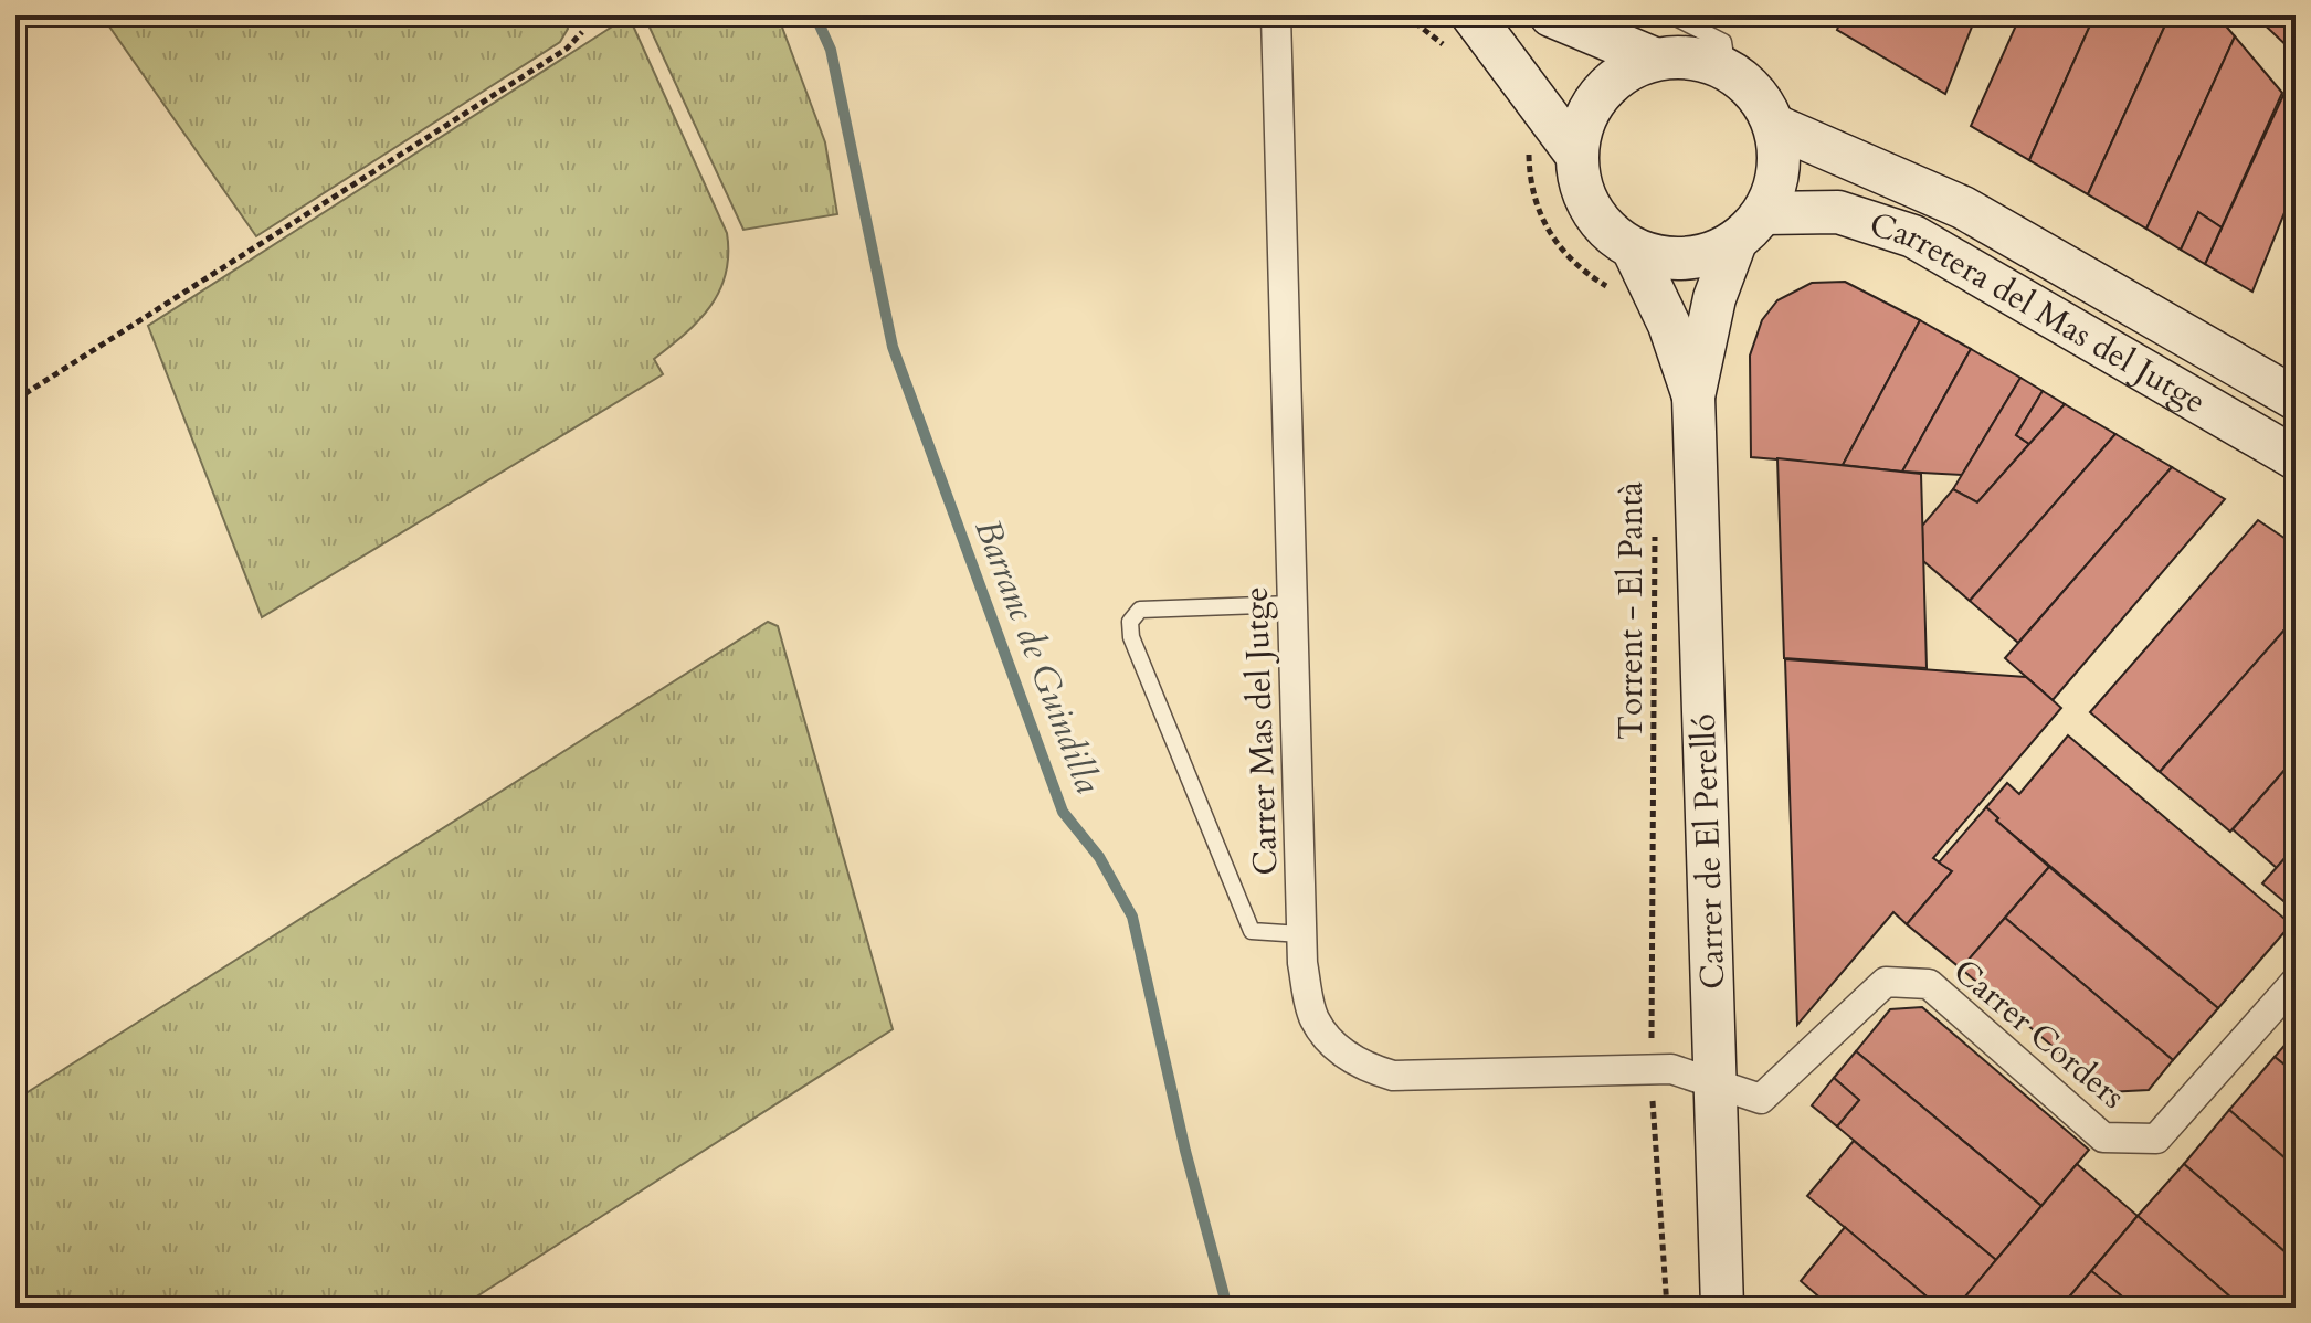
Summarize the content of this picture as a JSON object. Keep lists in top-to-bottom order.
{
  "streets": {
    "street": [
      "Carretera del Mas del Jutge",
      "Carrer Mas del Jutge",
      "Carrer de El Perelló",
      "Carrer Corders"
    ],
    "path": ["Torrent - El Pantà"]
  },
  "crossings": [
    ["Torrent - El Pantà", "Carrer Mas del Jutge"],
    ["Carrer Mas del Jutge", "Carrer de El Perelló"],
    ["Carrer Mas del Jutge", "Carrer Corders"],
    ["Carrer de El Perelló", "Carrer Corders"]
  ],
  "water": ["Barranc de Guindilla"]
}
